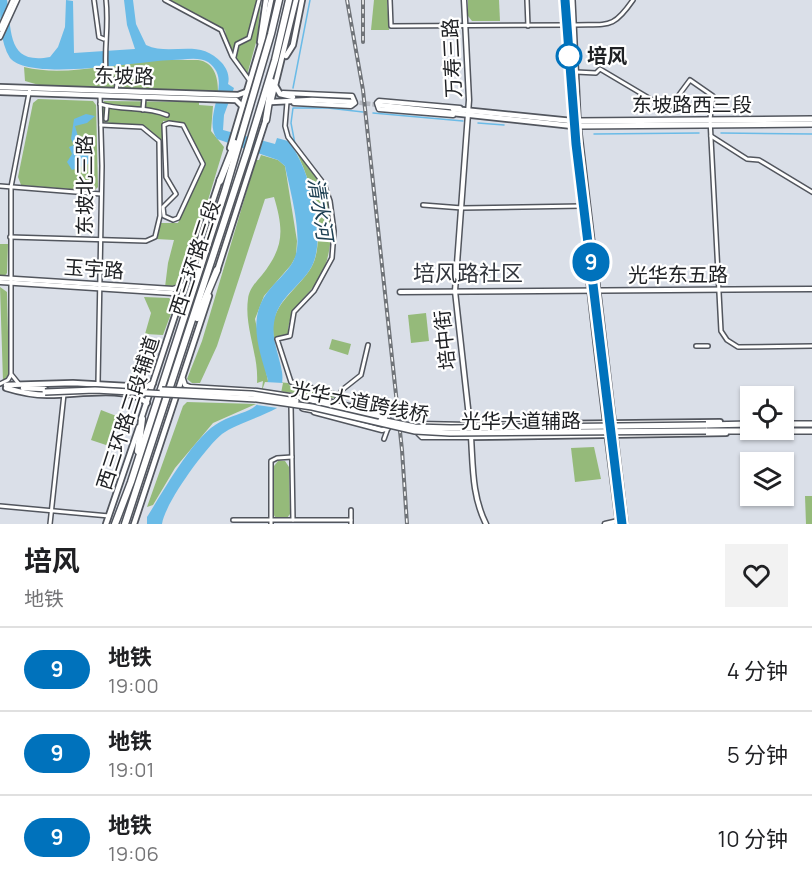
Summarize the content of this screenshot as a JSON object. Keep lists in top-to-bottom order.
{
  "streets": {
    "highway": ["西三环路三段"],
    "main road": [
      "东坡路",
      "东坡路西三段",
      "光华大道跨线桥",
      "西三环路三段辅道",
      "光华大道辅路"
    ],
    "street": [
      "万寿三路",
      "东坡北三路",
      "玉宇路",
      "光华东五路",
      "培中街"
    ]
  },
  "crossings": [
    ["万寿三路", "培中街"],
    ["东坡路", "东坡北三路"],
    ["东坡北三路", "玉宇路"],
    ["西三环路三段", "西三环路三段辅道"],
    ["光华东五路", "培中街"],
    ["培中街", "光华大道辅路"]
  ],
  "districts": ["培风路社区"],
  "water": ["清水河"],
  "places": ["培风"],
  "lines": ["metro line 9"],
  "page": {
    "on_map": "9",
    "heading": ["培风", "地铁"],
    "list": [
      {
        "mark": "9",
        "name": "地铁",
        "note": "19:00",
        "value": "4 分钟"
      },
      {
        "mark": "9",
        "name": "地铁",
        "note": "19:01",
        "value": "5 分钟"
      },
      {
        "mark": "9",
        "name": "地铁",
        "note": "19:06",
        "value": "10 分钟"
      }
    ]
  }
}
